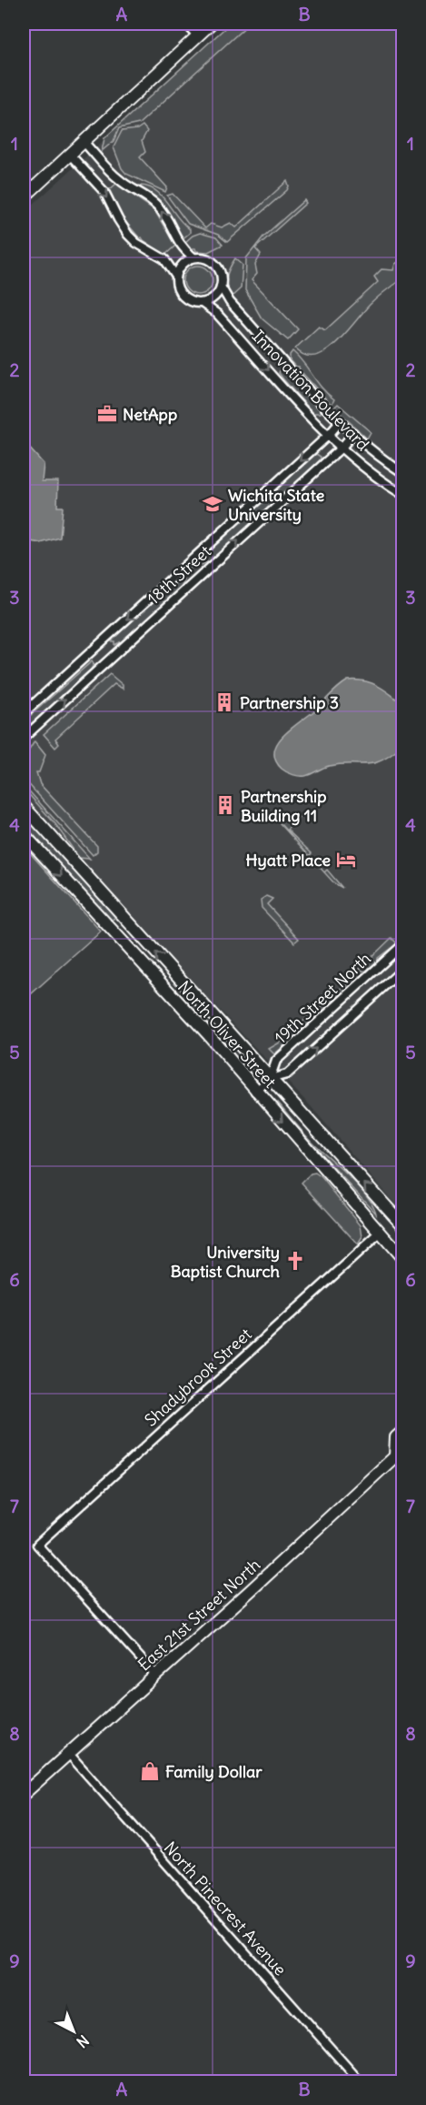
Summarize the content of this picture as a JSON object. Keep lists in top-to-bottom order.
{
  "streets": {
    "main road": ["North Oliver Street", "East 21st Street North"],
    "street": [
      "Innovation Boulevard",
      "18th Street",
      "19th Street North",
      "Shadybrook Street",
      "North Pinecrest Avenue"
    ]
  },
  "crossings": [
    ["Innovation Boulevard", "18th Street"],
    ["19th Street North", "North Oliver Street"],
    ["North Oliver Street", "Shadybrook Street"],
    ["Shadybrook Street", "East 21st Street North"],
    ["East 21st Street North", "North Pinecrest Avenue"]
  ],
  "places": {
    "office": ["NetApp"],
    "school or university": ["Wichita State University"],
    "building": ["Partnership 3", "Partnership Building 11"],
    "hotel": ["Hyatt Place"],
    "church": ["University Baptist Church"],
    "shop": ["Family Dollar"]
  },
  "north": "bottom right",
  "grid": {
    "columns": ["A", "B"],
    "rows": [
      "1",
      "2",
      "3",
      "4",
      "5",
      "6",
      "7",
      "8",
      "9"
    ]
  }
}
